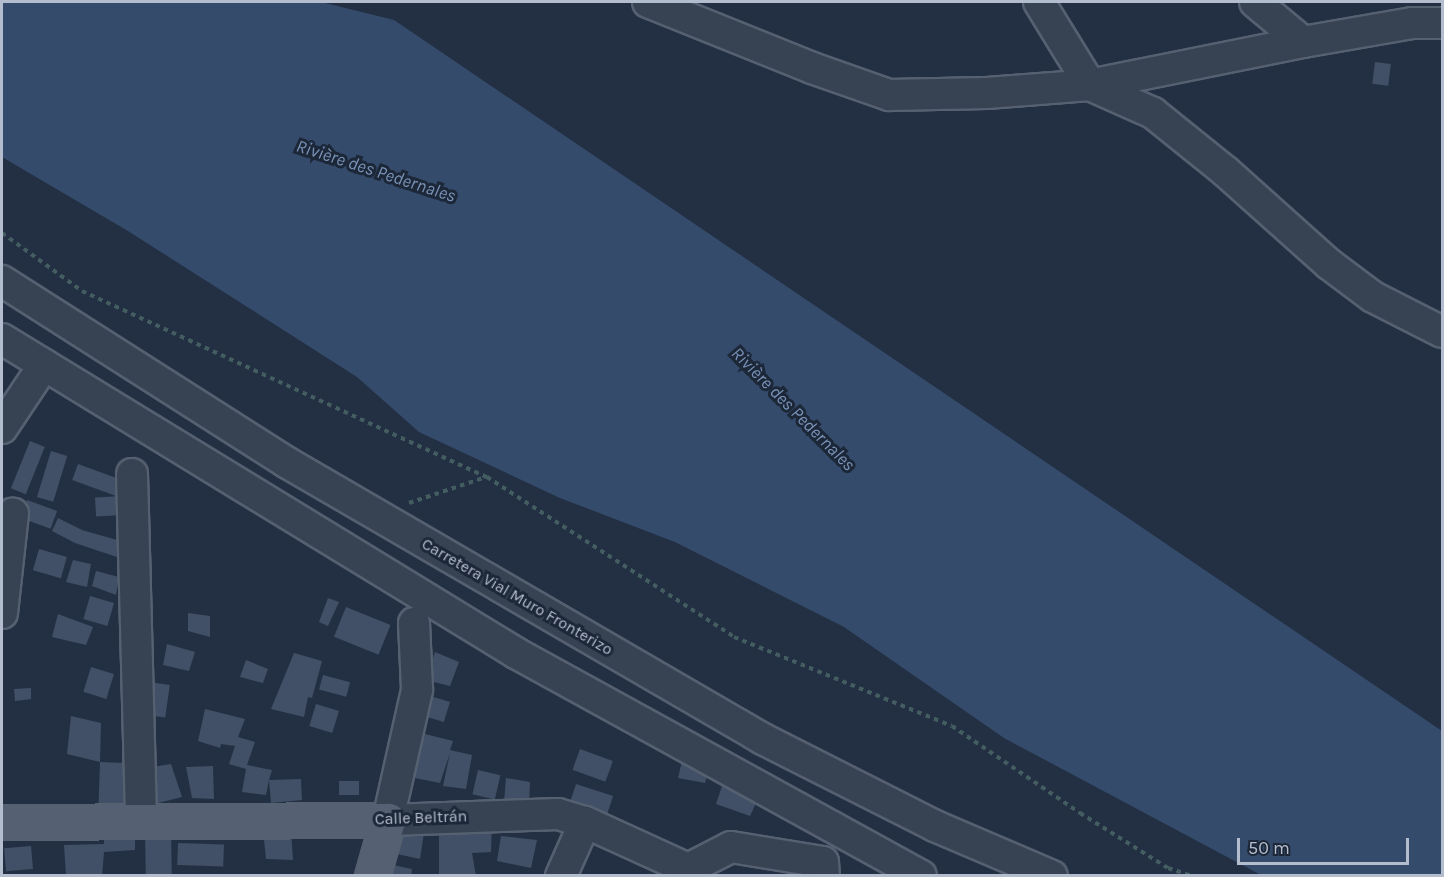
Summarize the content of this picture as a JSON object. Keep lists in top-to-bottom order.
{
  "streets": {
    "main road": ["Calle Beltrán"],
    "street": ["Carretera Vial Muro Fronterizo"]
  },
  "water": ["Rivière des Pedernales"],
  "scale_bar": "50 m"
}
